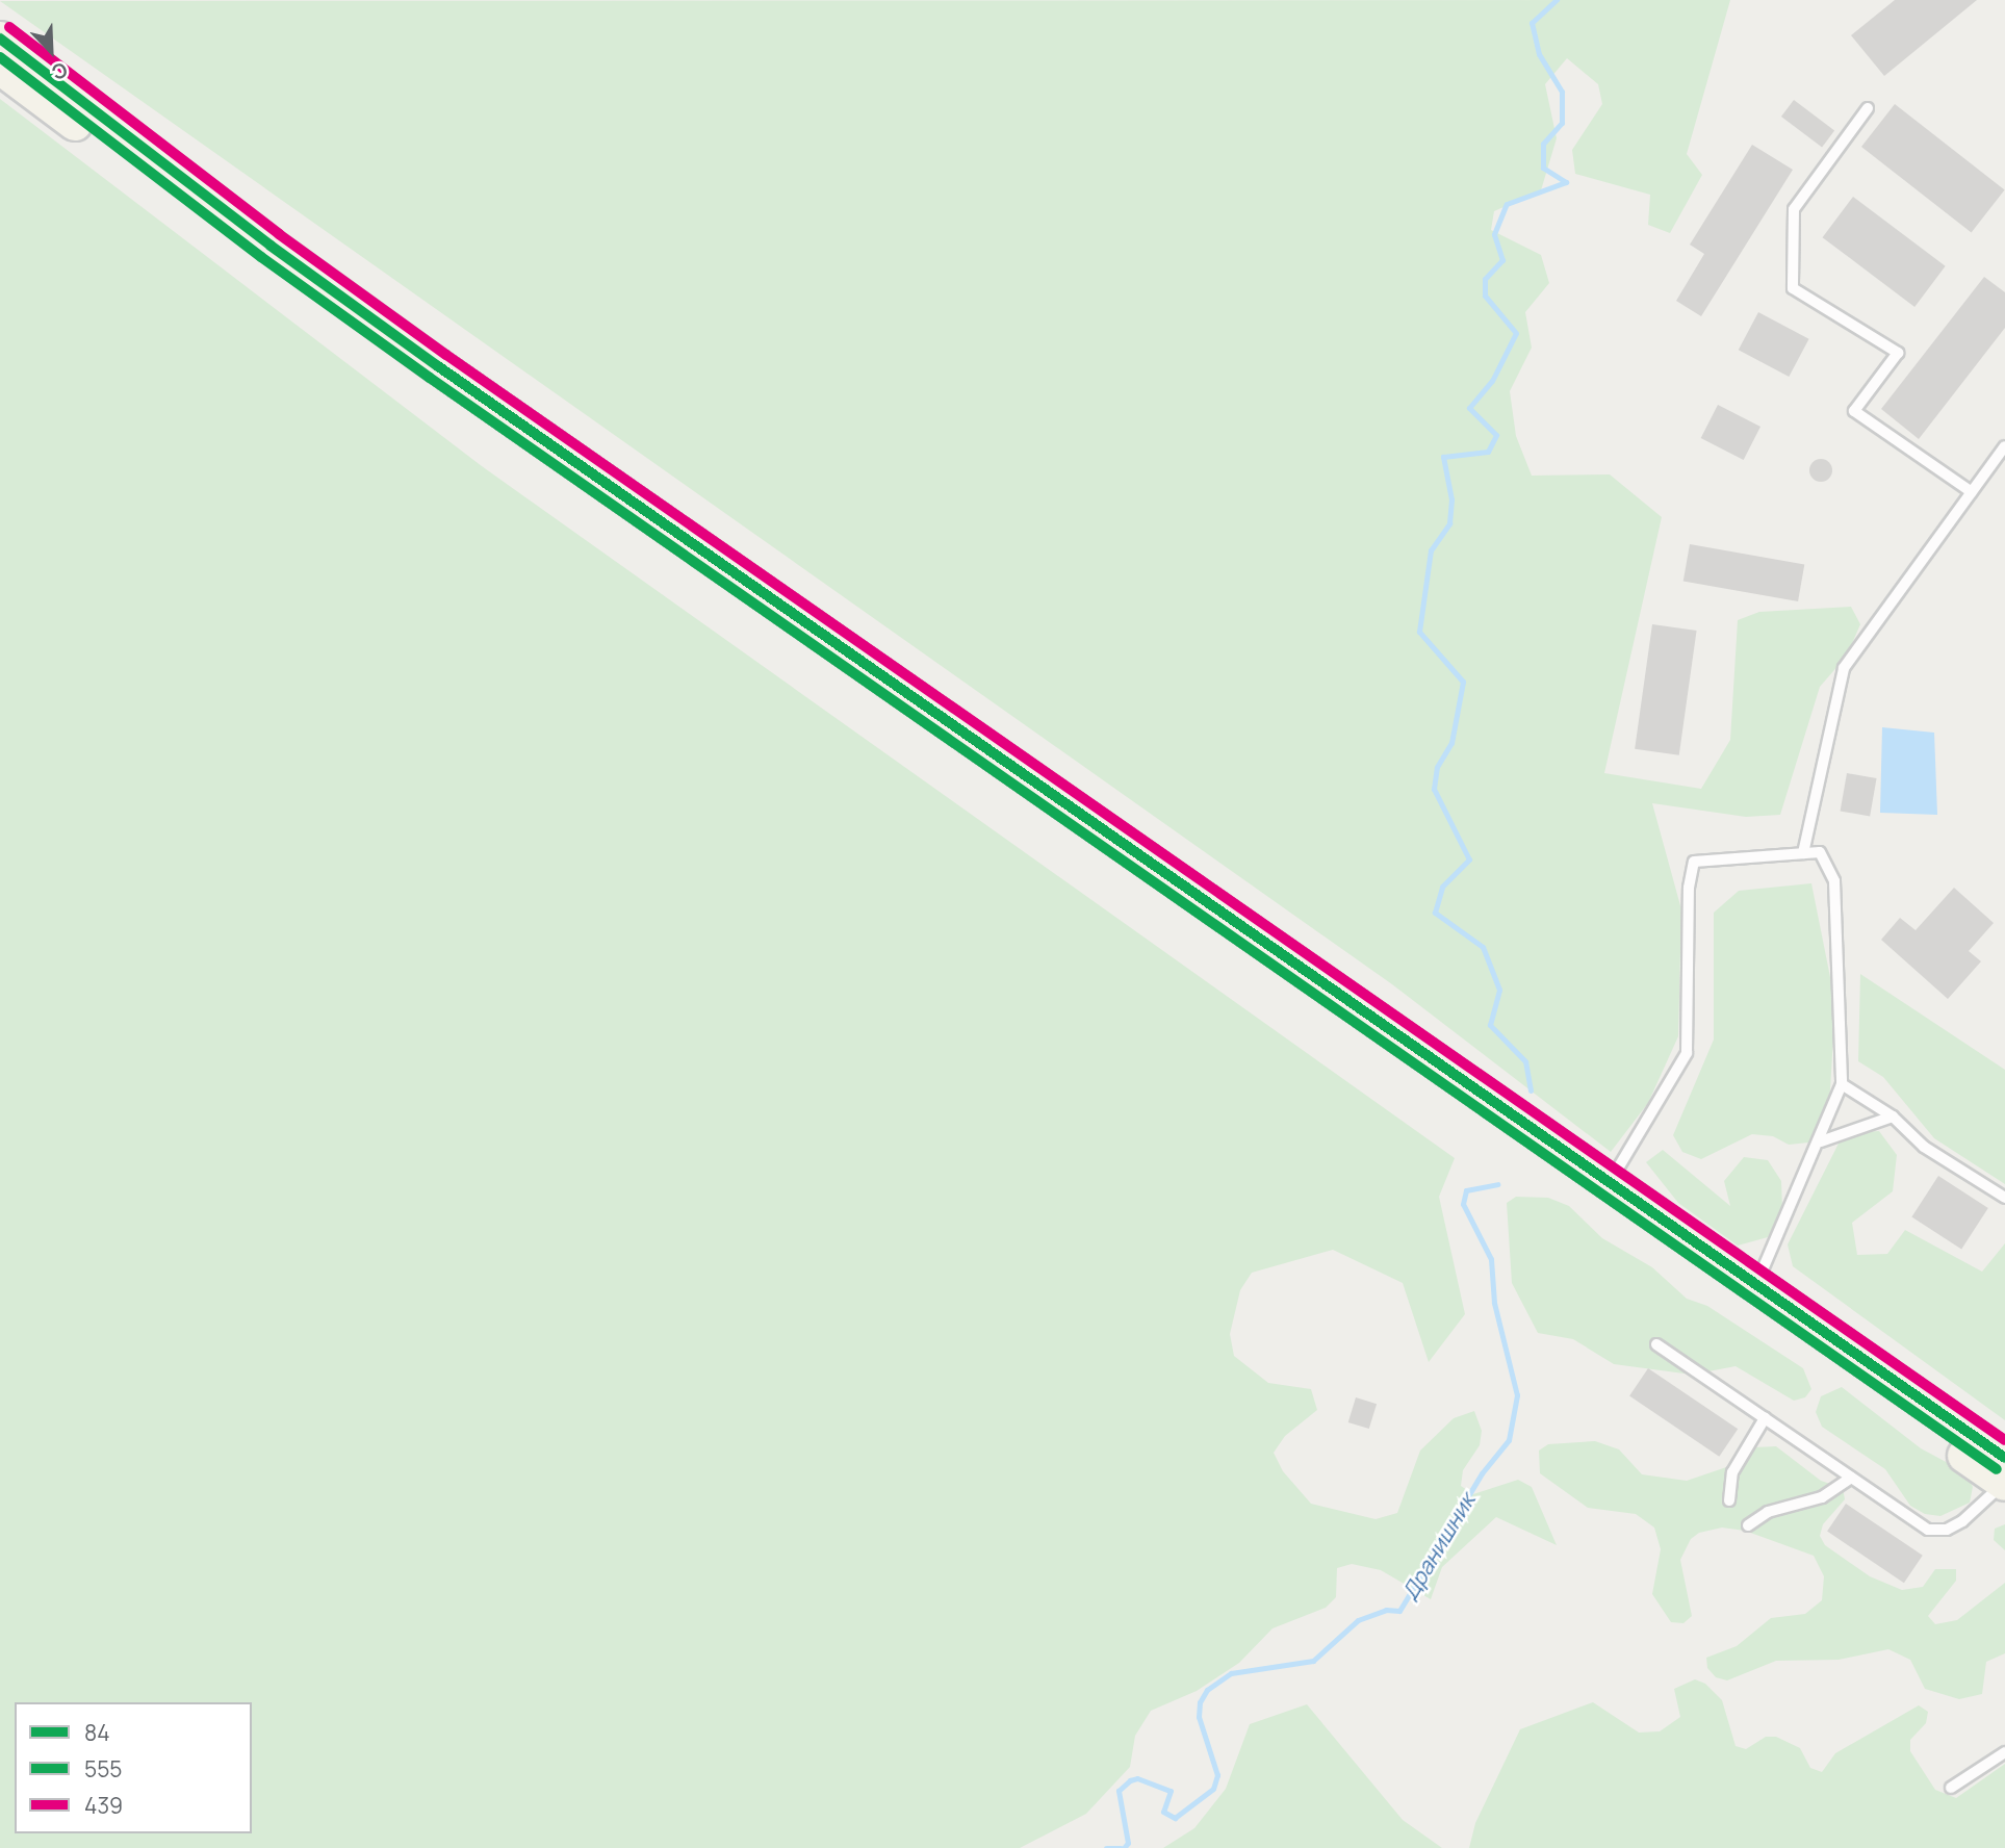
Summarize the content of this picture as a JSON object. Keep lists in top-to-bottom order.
{
  "water": ["Дранишник"],
  "lines": ["transit line 439", "transit line 84", "transit line 555"],
  "legend": ["84", "555", "439"],
  "north": "bottom right"
}
